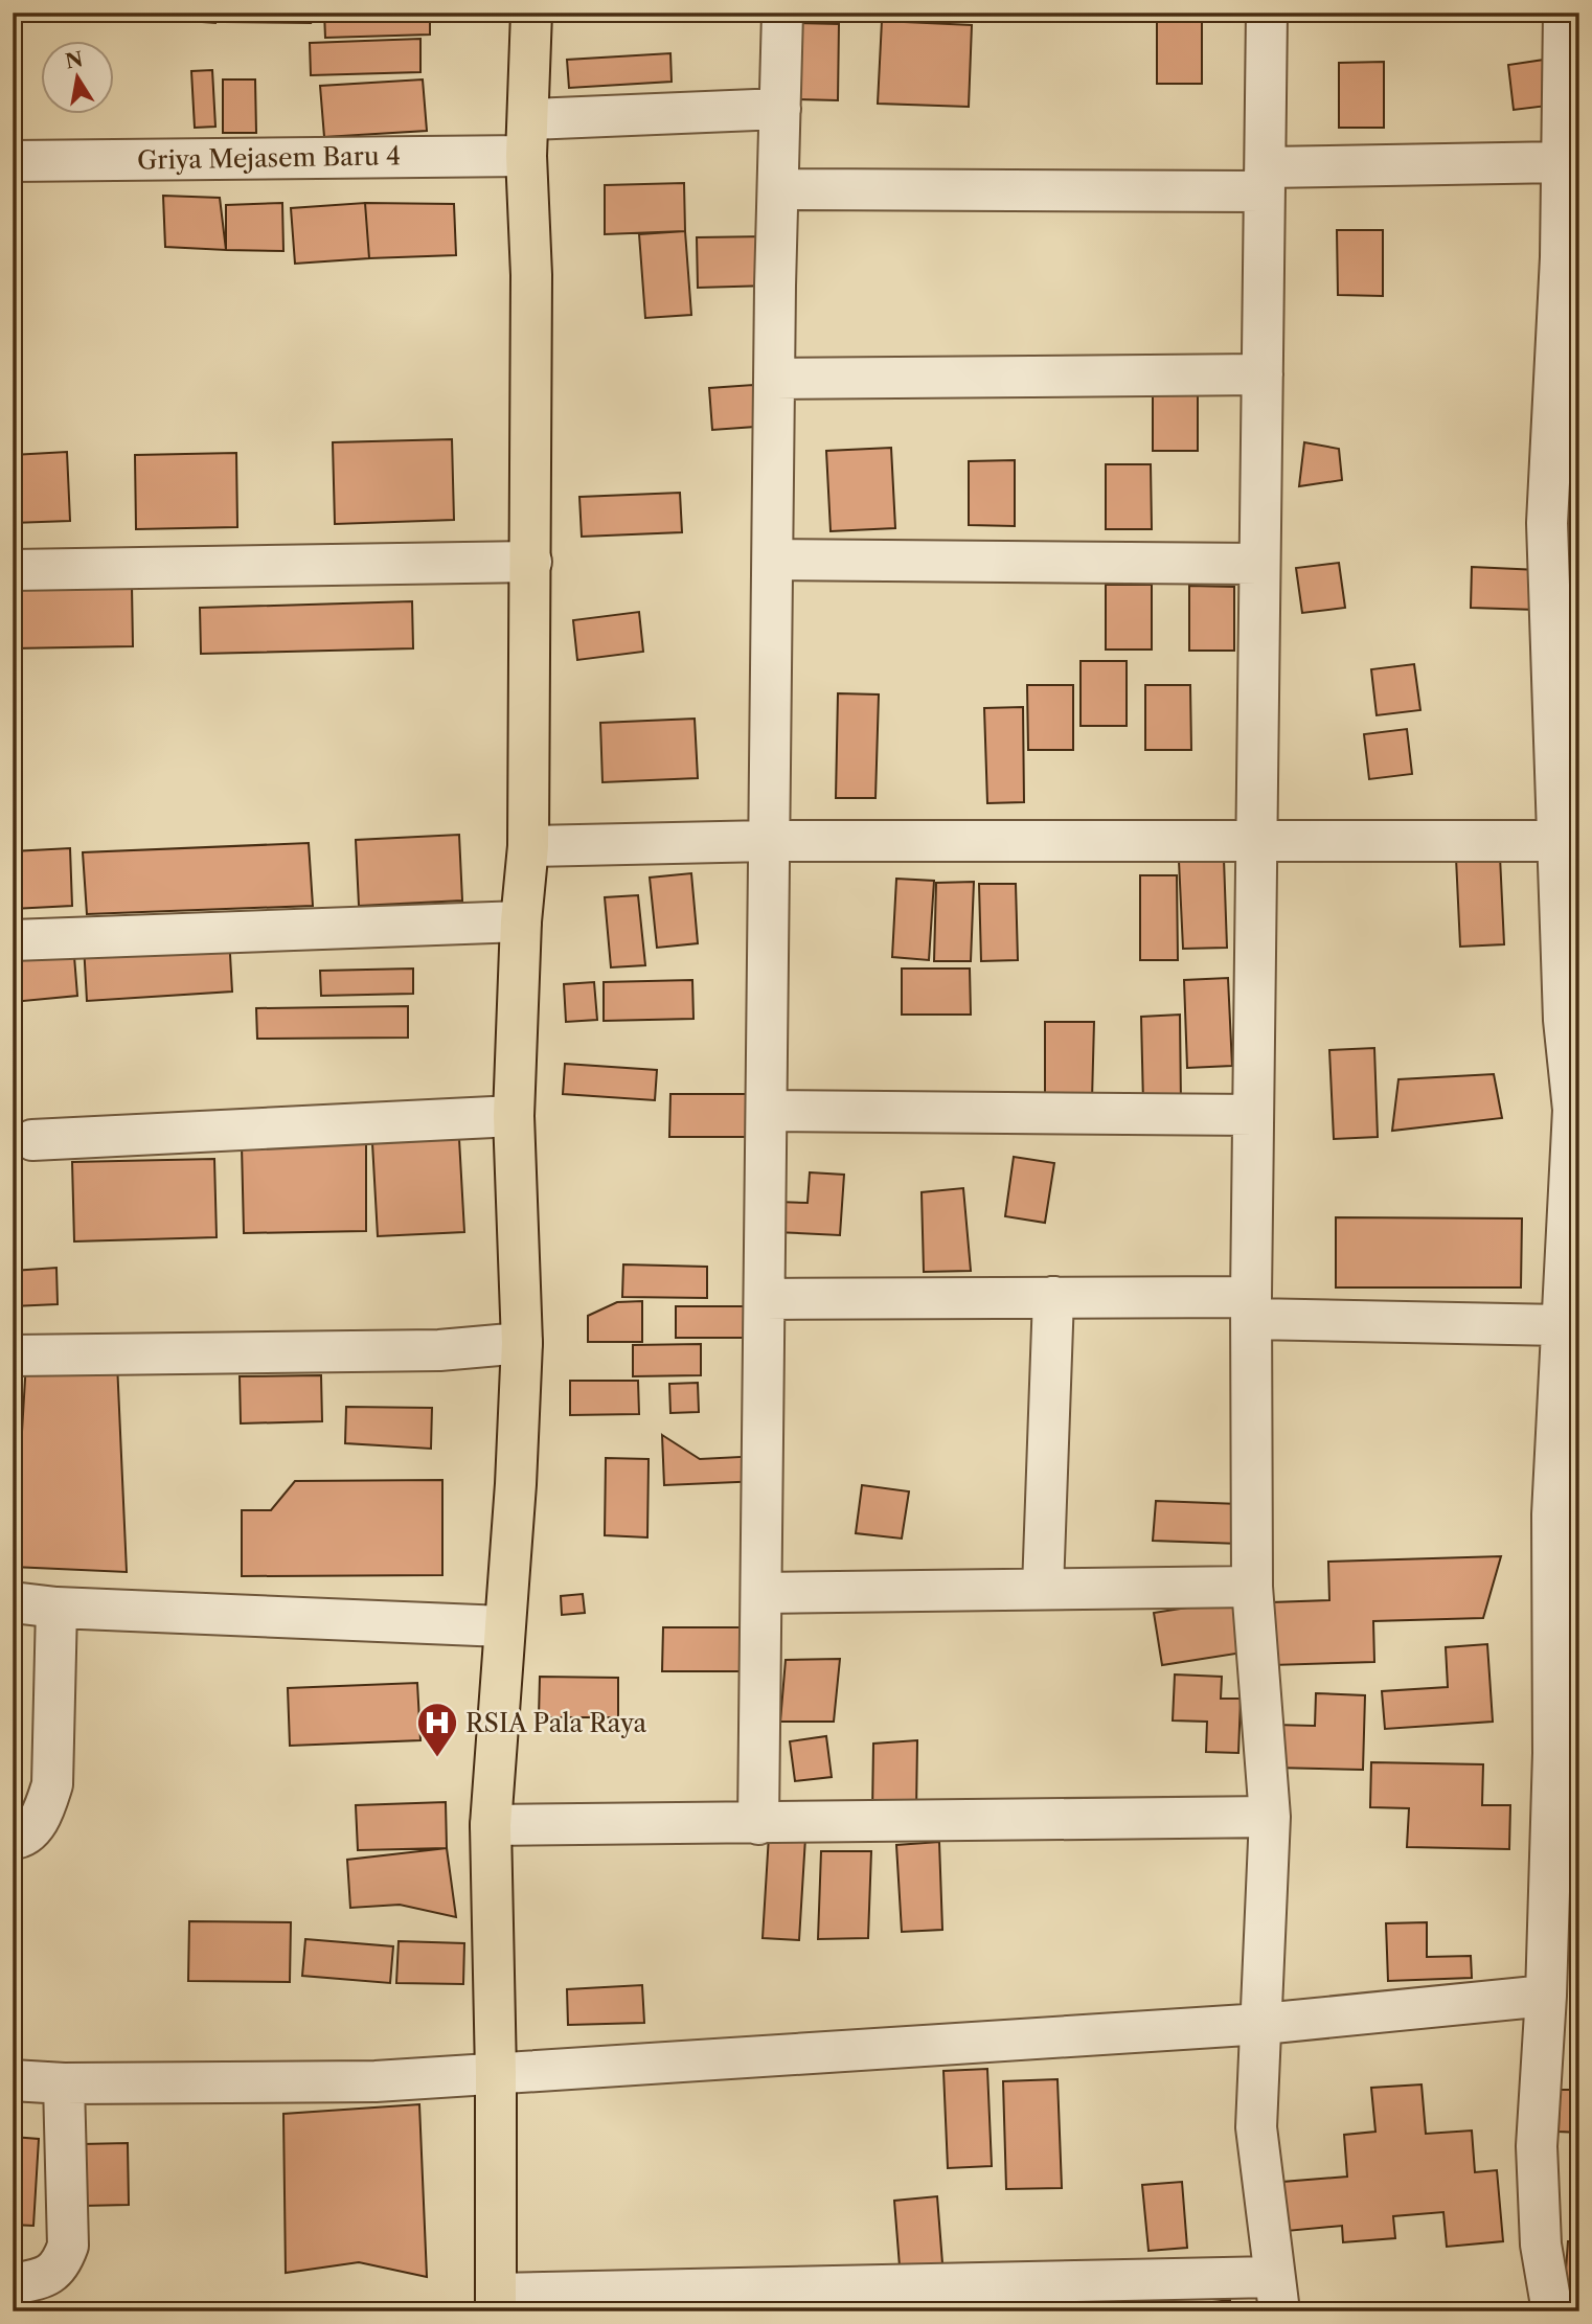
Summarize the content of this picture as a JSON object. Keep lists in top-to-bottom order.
{
  "streets": {
    "street": ["Griya Mejasem Baru 4"]
  },
  "places": {
    "hospital": ["RSIA Pala Raya"]
  },
  "north": "top"
}
